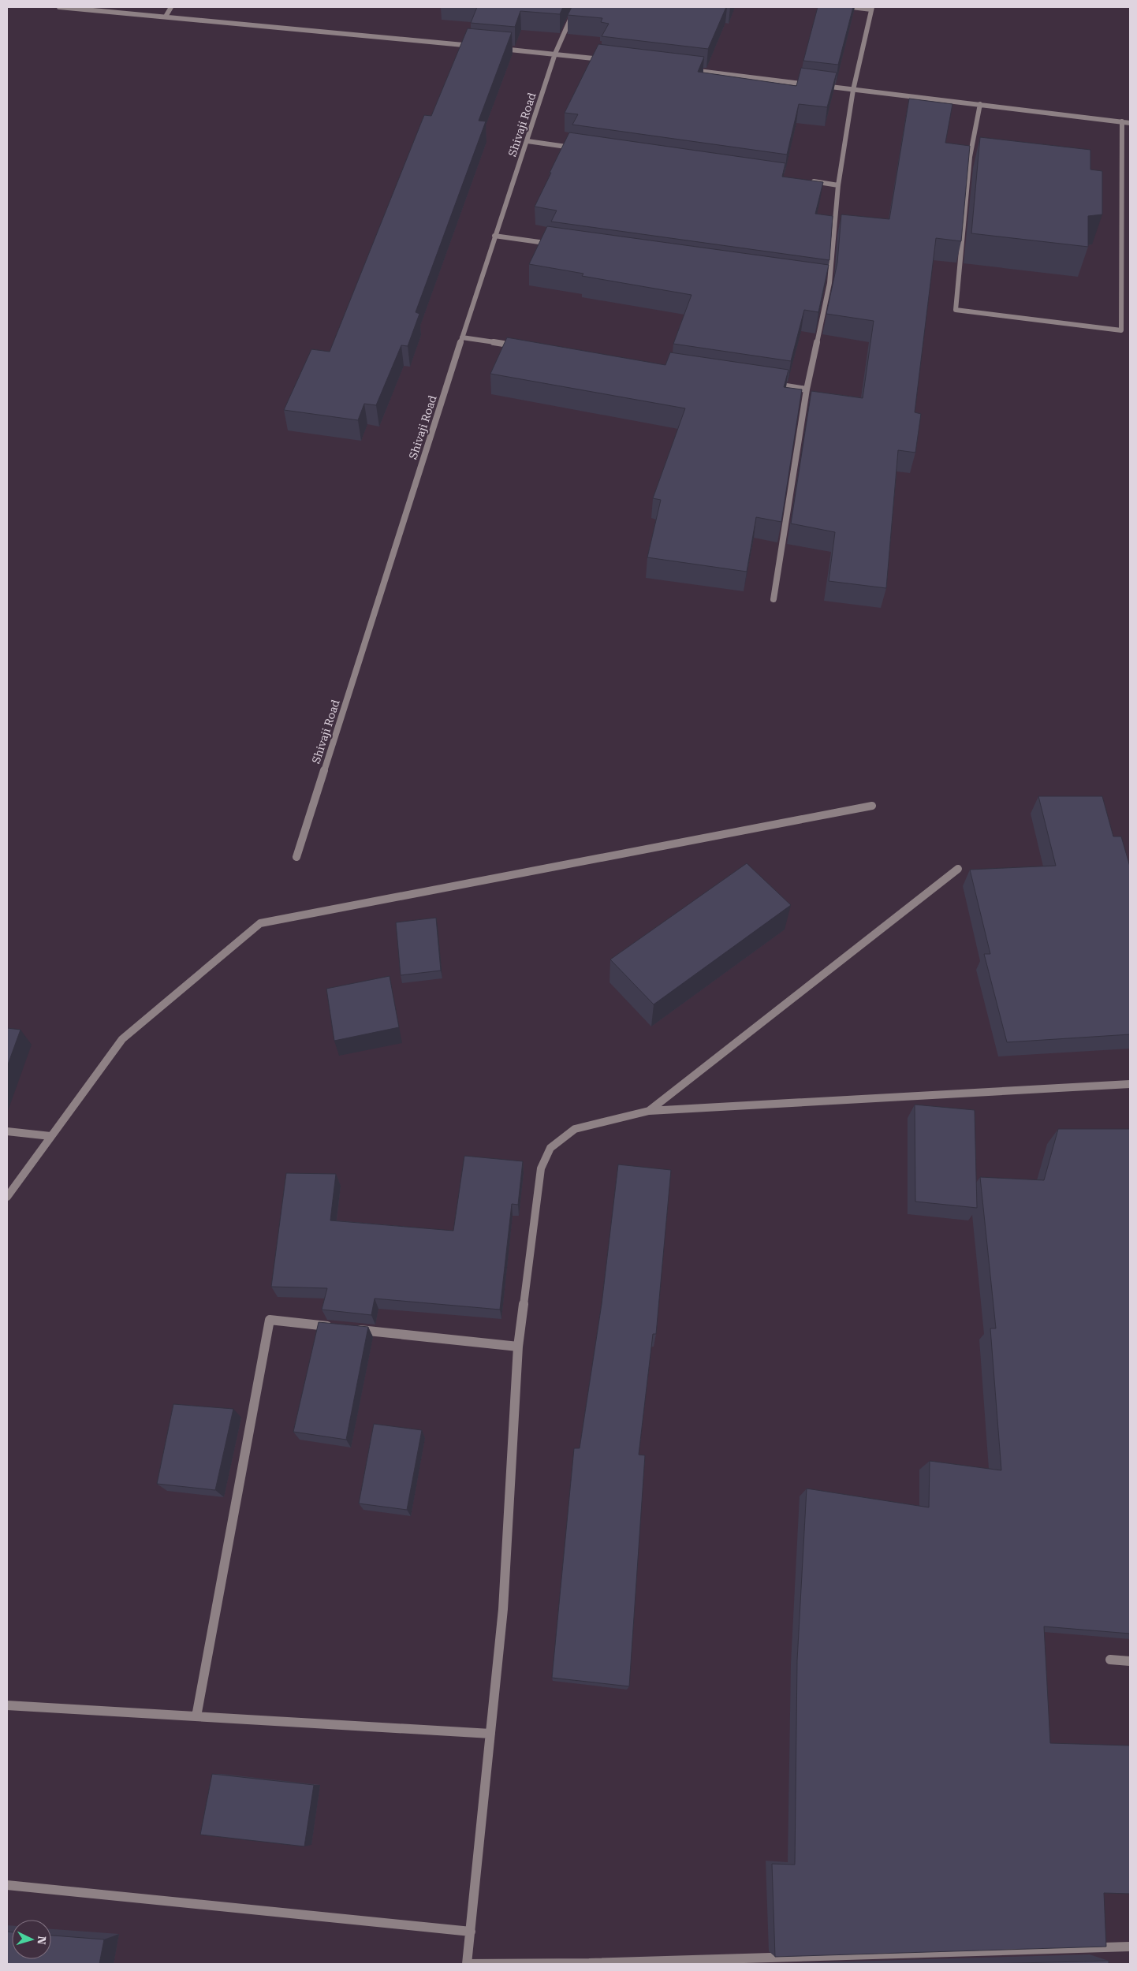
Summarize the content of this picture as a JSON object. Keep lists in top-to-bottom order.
{
  "streets": {
    "street": ["Shivaji Road"]
  },
  "north": "right"
}
